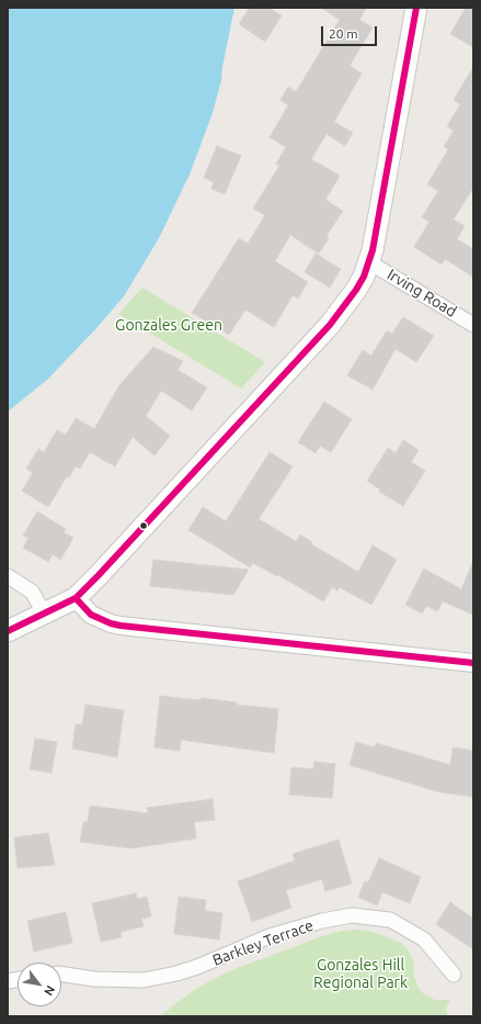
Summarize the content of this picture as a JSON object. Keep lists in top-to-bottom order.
{
  "streets": {
    "street": ["Irving Road", "Barkley Terrace"]
  },
  "parks": ["Gonzales Green", "Gonzales Hill Regional Park"],
  "scale_bar": "20 m",
  "north": "bottom right"
}
